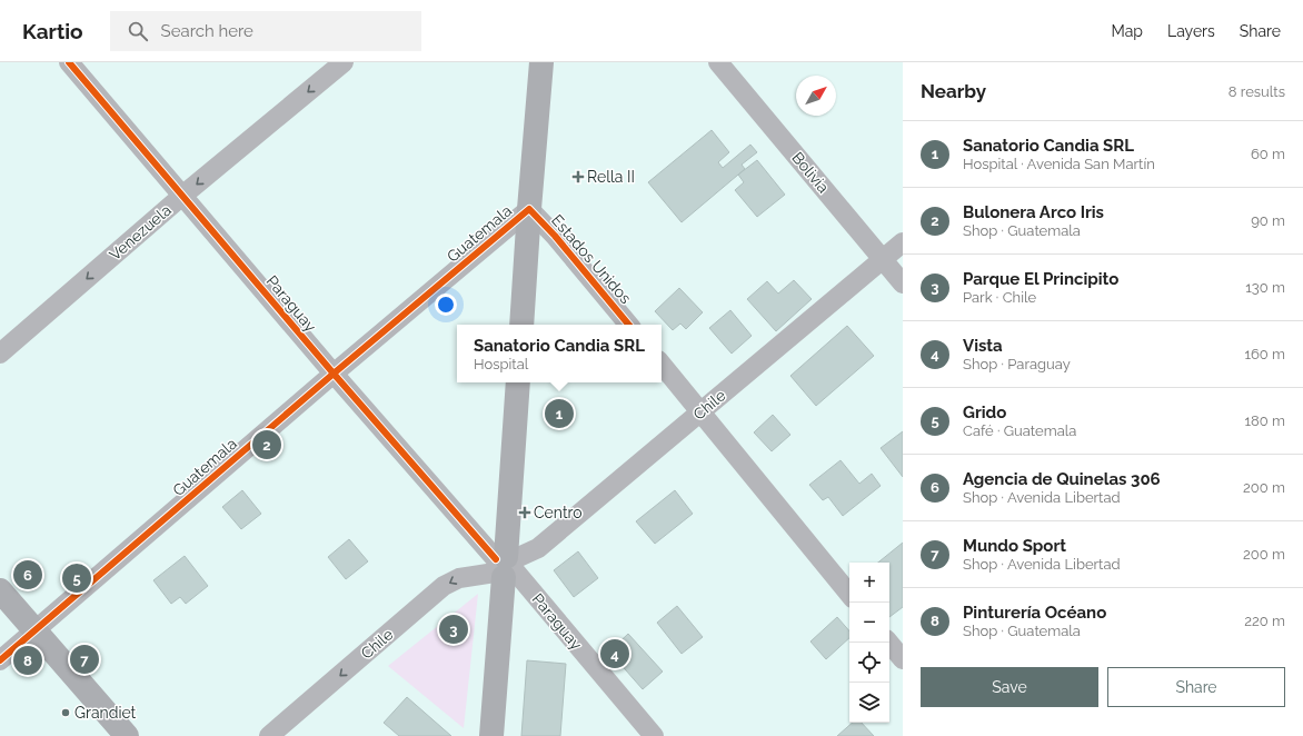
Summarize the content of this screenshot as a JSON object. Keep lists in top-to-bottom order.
{
  "streets": {
    "street": [
      "Bolivia",
      "Venezuela",
      "Guatemala",
      "Estados Unidos",
      "Paraguay",
      "Chile"
    ]
  },
  "crossings": [
    ["Bolivia", "Chile"],
    ["Venezuela", "Paraguay"],
    ["Guatemala", "Estados Unidos"],
    ["Guatemala", "Paraguay"],
    ["Paraguay", "Chile"]
  ],
  "one_way": ["Venezuela", "Chile"],
  "places": {
    "health": ["Rella II", "Centro"],
    "other": ["Grandiet"]
  },
  "north": "top right",
  "page": {
    "header": "Kartio",
    "search": "Search here",
    "nav": ["Map", "Layers", "Share"],
    "heading": ["Nearby", "8 results"],
    "list": [
      {
        "mark": "1",
        "name": "Sanatorio Candia SRL",
        "note": "Hospital · Avenida San Martín",
        "value": "60 m"
      },
      {
        "mark": "2",
        "name": "Bulonera Arco Iris",
        "note": "Shop · Guatemala",
        "value": "90 m"
      },
      {
        "mark": "3",
        "name": "Parque El Principito",
        "note": "Park · Chile",
        "value": "130 m"
      },
      {
        "mark": "4",
        "name": "Vista",
        "note": "Shop · Paraguay",
        "value": "160 m"
      },
      {
        "mark": "5",
        "name": "Grido",
        "note": "Café · Guatemala",
        "value": "180 m"
      },
      {
        "mark": "6",
        "name": "Agencia de Quinelas 306",
        "note": "Shop · Avenida Libertad",
        "value": "200 m"
      },
      {
        "mark": "7",
        "name": "Mundo Sport",
        "note": "Shop · Avenida Libertad",
        "value": "200 m"
      },
      {
        "mark": "8",
        "name": "Pinturería Océano",
        "note": "Shop · Guatemala",
        "value": "220 m"
      }
    ],
    "popup": ["Sanatorio Candia SRL", "Hospital"],
    "pins": [
      "1",
      "2",
      "6",
      "5",
      "3",
      "4",
      "7",
      "8"
    ],
    "map_buttons": ["+", "−"],
    "buttons": ["Save", "Share"]
  }
}
